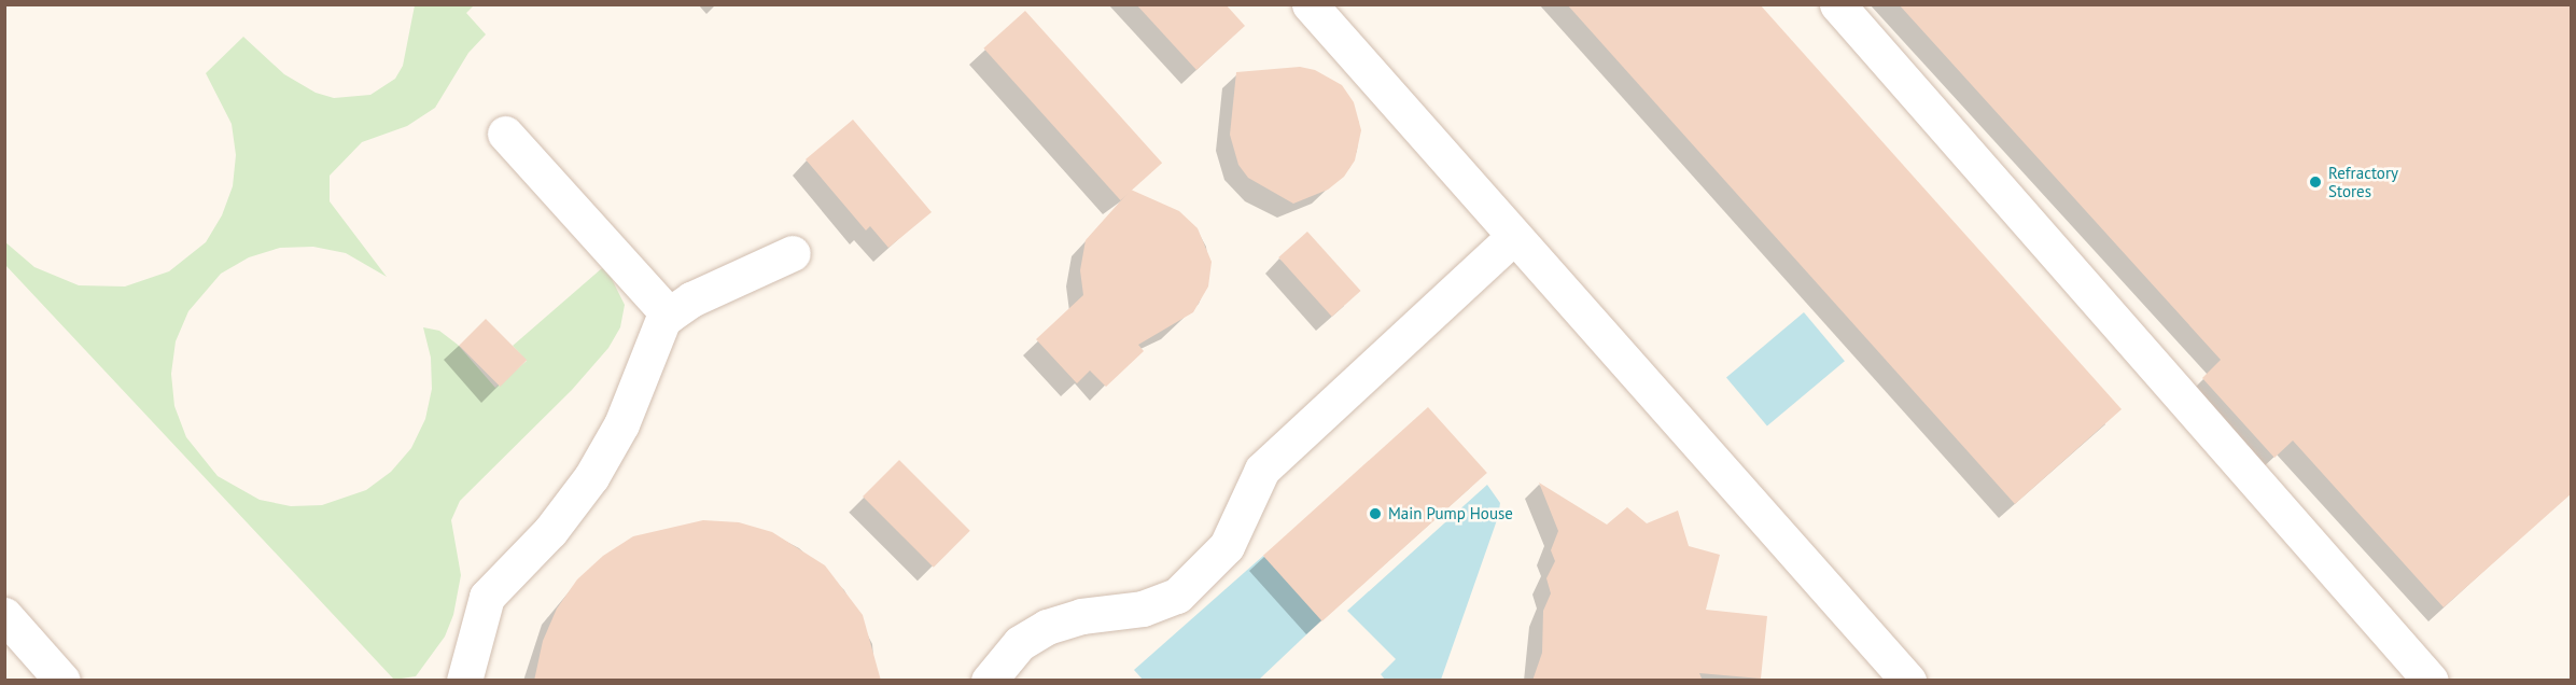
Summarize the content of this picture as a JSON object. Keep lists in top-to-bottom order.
{
  "places": ["Refractory Stores", "Main Pump House"]
}
